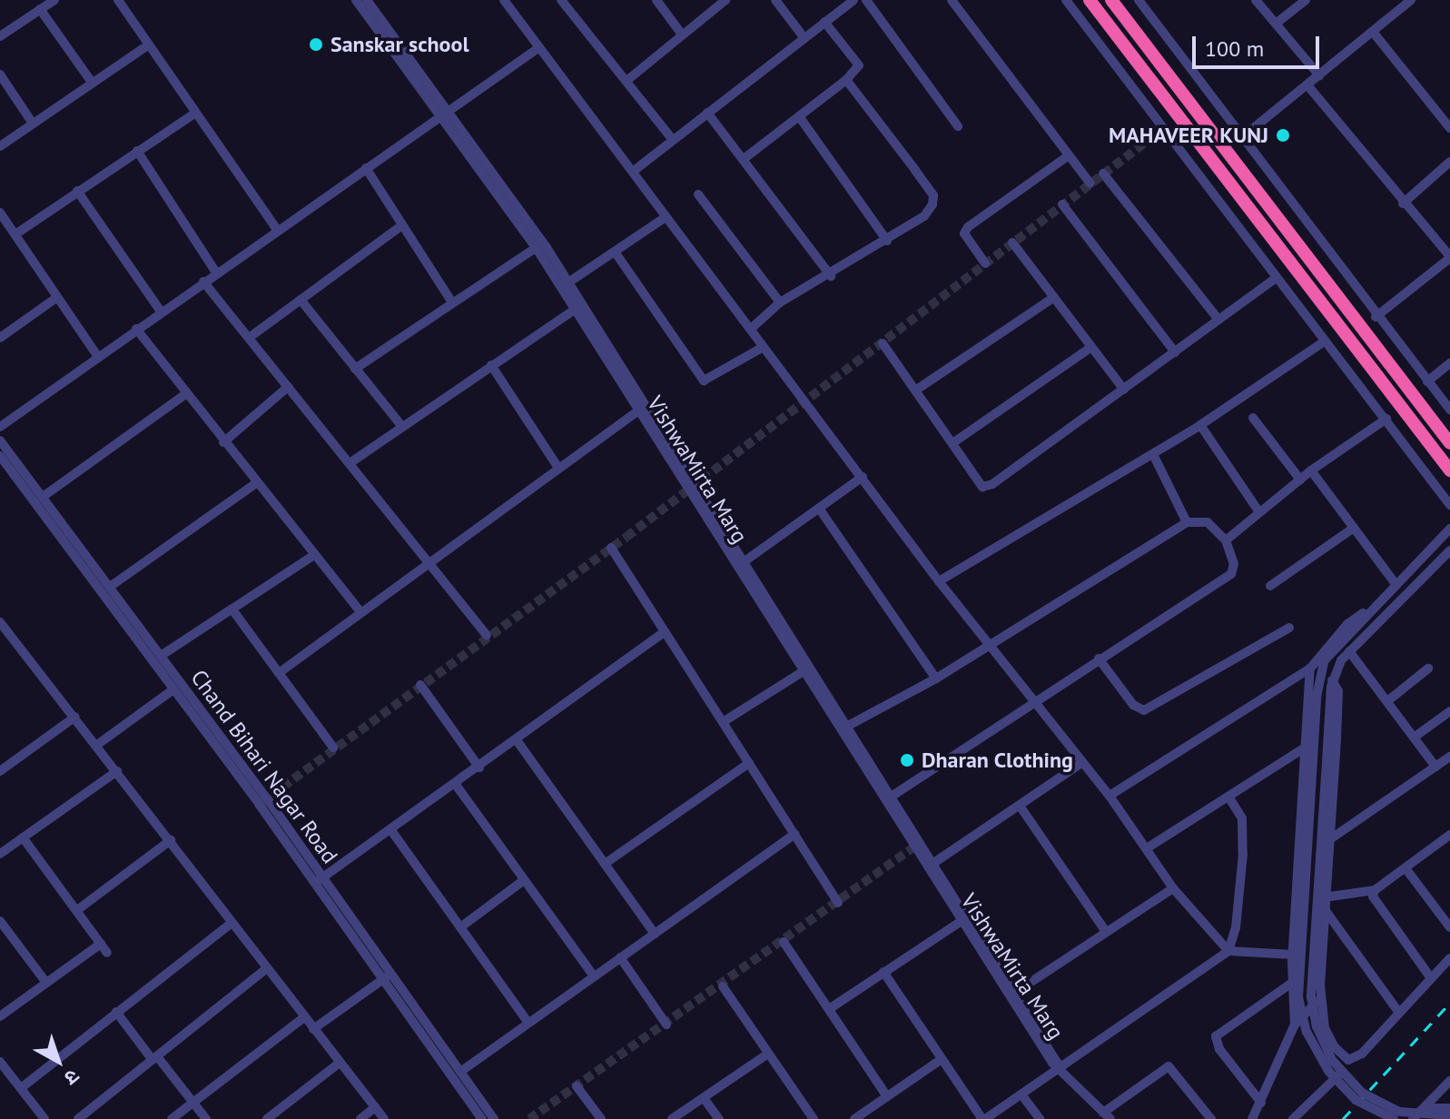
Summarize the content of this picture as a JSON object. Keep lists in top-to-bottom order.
{
  "streets": {
    "street": ["VishwaMirta Marg", "Chand Bihari Nagar Road"]
  },
  "places": ["Sanskar school", "MAHAVEER KUNJ", "Dharan Clothing"],
  "scale_bar": "100 m",
  "north": "bottom right"
}
